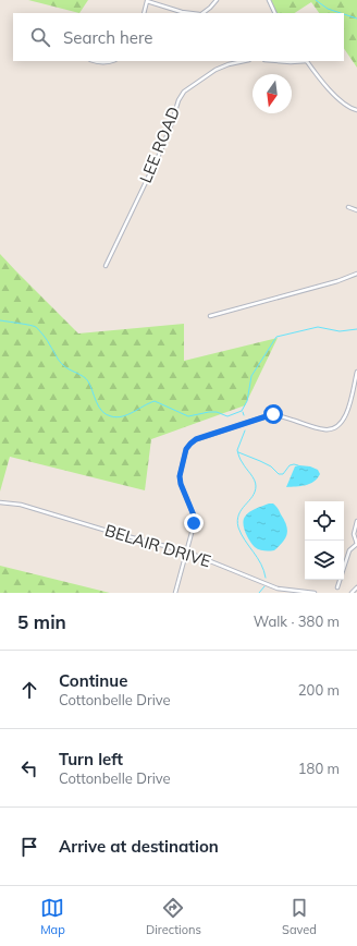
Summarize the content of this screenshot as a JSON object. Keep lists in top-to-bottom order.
{
  "streets": {
    "street": ["LEE ROAD", "BELAIR DRIVE"]
  },
  "north": "bottom",
  "page": {
    "search": "Search here",
    "heading": ["5 min", "Walk · 380 m"],
    "list": [
      ["Continue", "Cottonbelle Drive", "200 m"],
      ["Turn left", "Cottonbelle Drive", "180 m"],
      "Arrive at destination"
    ],
    "nav": ["Map", "Directions", "Saved"]
  }
}
